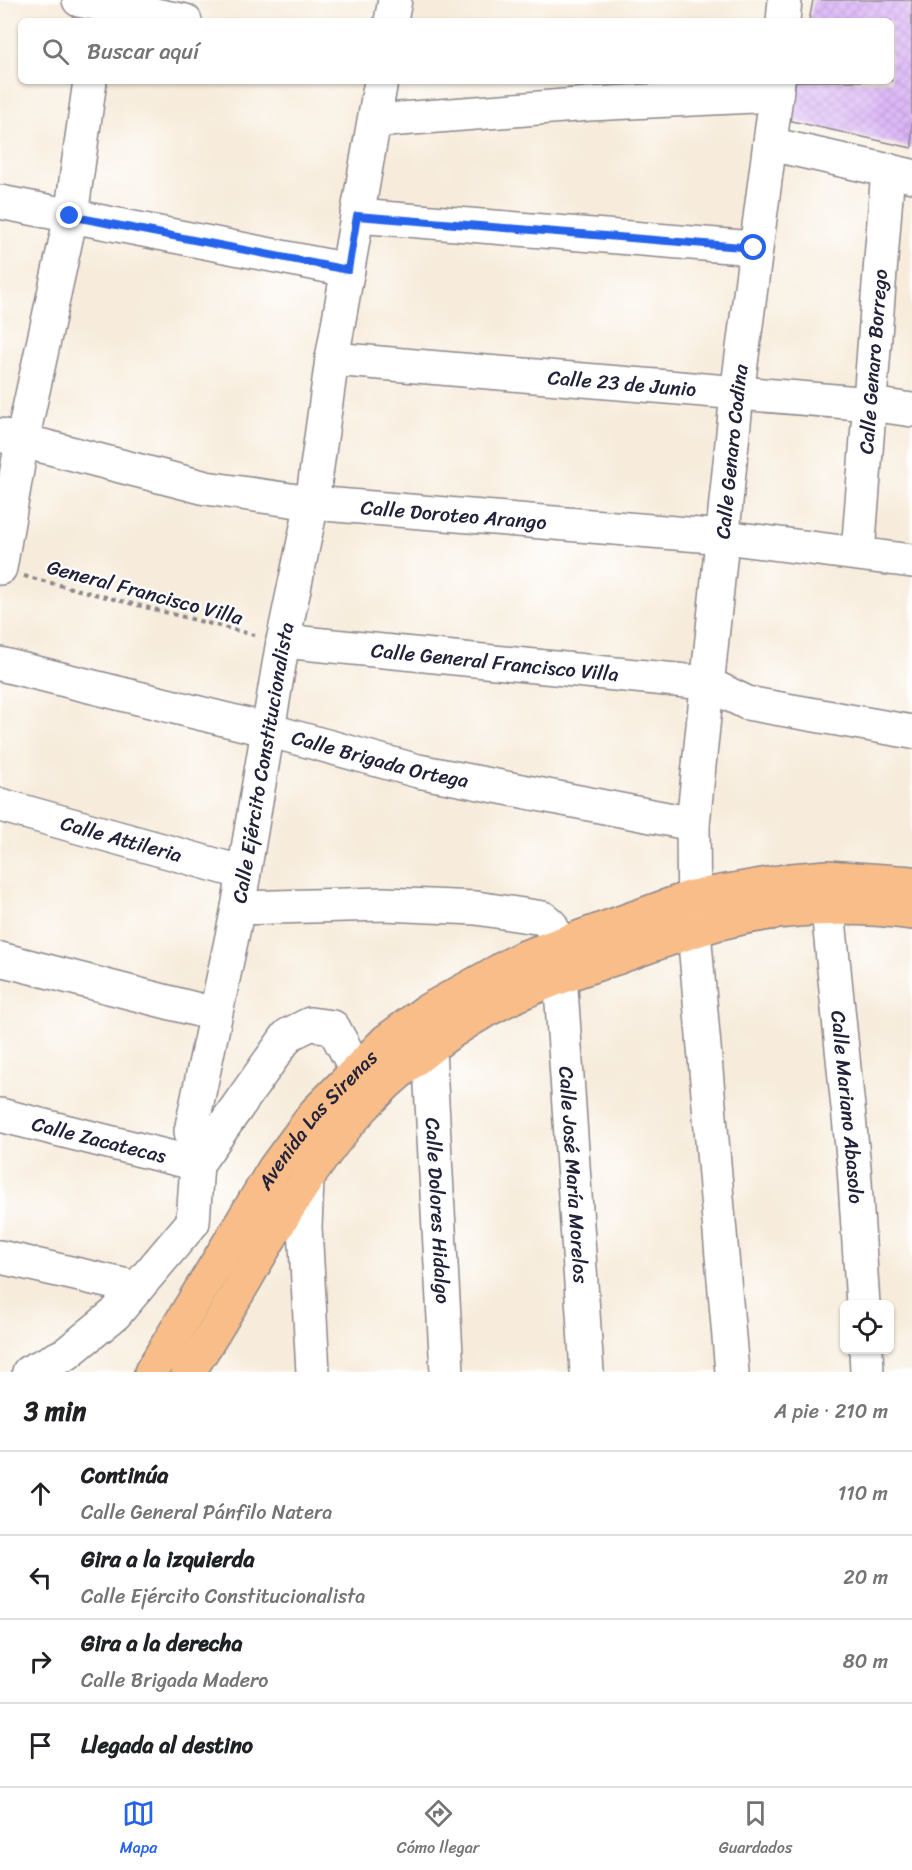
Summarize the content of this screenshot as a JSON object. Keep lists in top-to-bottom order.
{
  "streets": {
    "main road": ["Avenida Las Sirenas"],
    "street": [
      "Calle Genaro Borrego",
      "Calle 23 de Junio",
      "Calle Genaro Codina",
      "Calle Doroteo Arango",
      "Calle General Francisco Villa",
      "Calle Brigada Ortega",
      "Calle Ejército Constitucionalista",
      "Calle Attileria",
      "Calle Mariano Abasolo",
      "Calle Zacatecas",
      "Calle José María Morelos",
      "Calle Dolores Hidalgo"
    ],
    "path": ["General Francisco Villa"]
  },
  "crossings": [
    ["Calle Genaro Borrego", "Calle 23 de Junio"],
    ["Calle Genaro Borrego", "Calle Doroteo Arango"],
    ["Calle 23 de Junio", "Calle Genaro Codina"],
    ["Calle 23 de Junio", "Calle Ejército Constitucionalista"],
    ["Calle Genaro Codina", "Calle Doroteo Arango"],
    ["Calle Genaro Codina", "Calle General Francisco Villa"],
    ["Calle Genaro Codina", "Calle Brigada Ortega"],
    ["Calle Genaro Codina", "Avenida Las Sirenas"],
    ["Calle Doroteo Arango", "Calle Ejército Constitucionalista"],
    ["General Francisco Villa", "Calle General Francisco Villa"],
    ["General Francisco Villa", "Calle Ejército Constitucionalista"],
    ["Calle General Francisco Villa", "Calle Ejército Constitucionalista"],
    ["Calle Brigada Ortega", "Calle Ejército Constitucionalista"],
    ["Calle Ejército Constitucionalista", "Calle Attileria"],
    ["Calle Ejército Constitucionalista", "Calle Zacatecas"],
    ["Calle Mariano Abasolo", "Avenida Las Sirenas"],
    ["Avenida Las Sirenas", "Calle José María Morelos"],
    ["Avenida Las Sirenas", "Calle Dolores Hidalgo"]
  ],
  "page": {
    "search": "Buscar aquí",
    "heading": ["3 min", "A pie · 210 m"],
    "list": [
      ["Continúa", "Calle General Pánfilo Natera", "110 m"],
      ["Gira a la izquierda", "Calle Ejército Constitucionalista", "20 m"],
      ["Gira a la derecha", "Calle Brigada Madero", "80 m"],
      "Llegada al destino"
    ],
    "nav": ["Mapa", "Cómo llegar", "Guardados"]
  }
}
